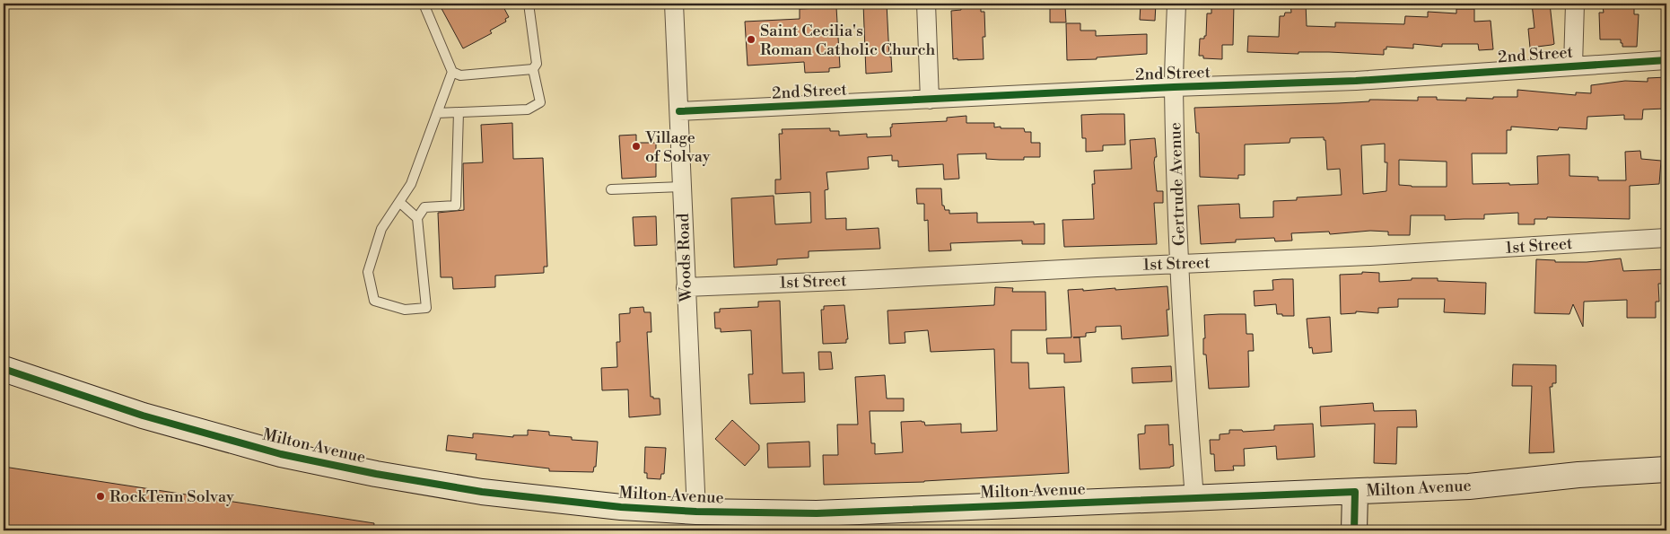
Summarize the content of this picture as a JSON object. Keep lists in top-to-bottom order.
{
  "streets": {
    "main road": ["Milton Avenue"],
    "street": [
      "2nd Street",
      "Gertrude Avenue",
      "1st Street",
      "Woods Road"
    ]
  },
  "crossings": [
    ["2nd Street", "Gertrude Avenue"],
    ["2nd Street", "Woods Road"],
    ["Gertrude Avenue", "1st Street"],
    ["Gertrude Avenue", "Milton Avenue"],
    ["1st Street", "Woods Road"],
    ["Woods Road", "Milton Avenue"]
  ],
  "places": ["Saint Cecilia's Roman Catholic Church", "Village of Solvay", "RockTenn Solvay"]
}
